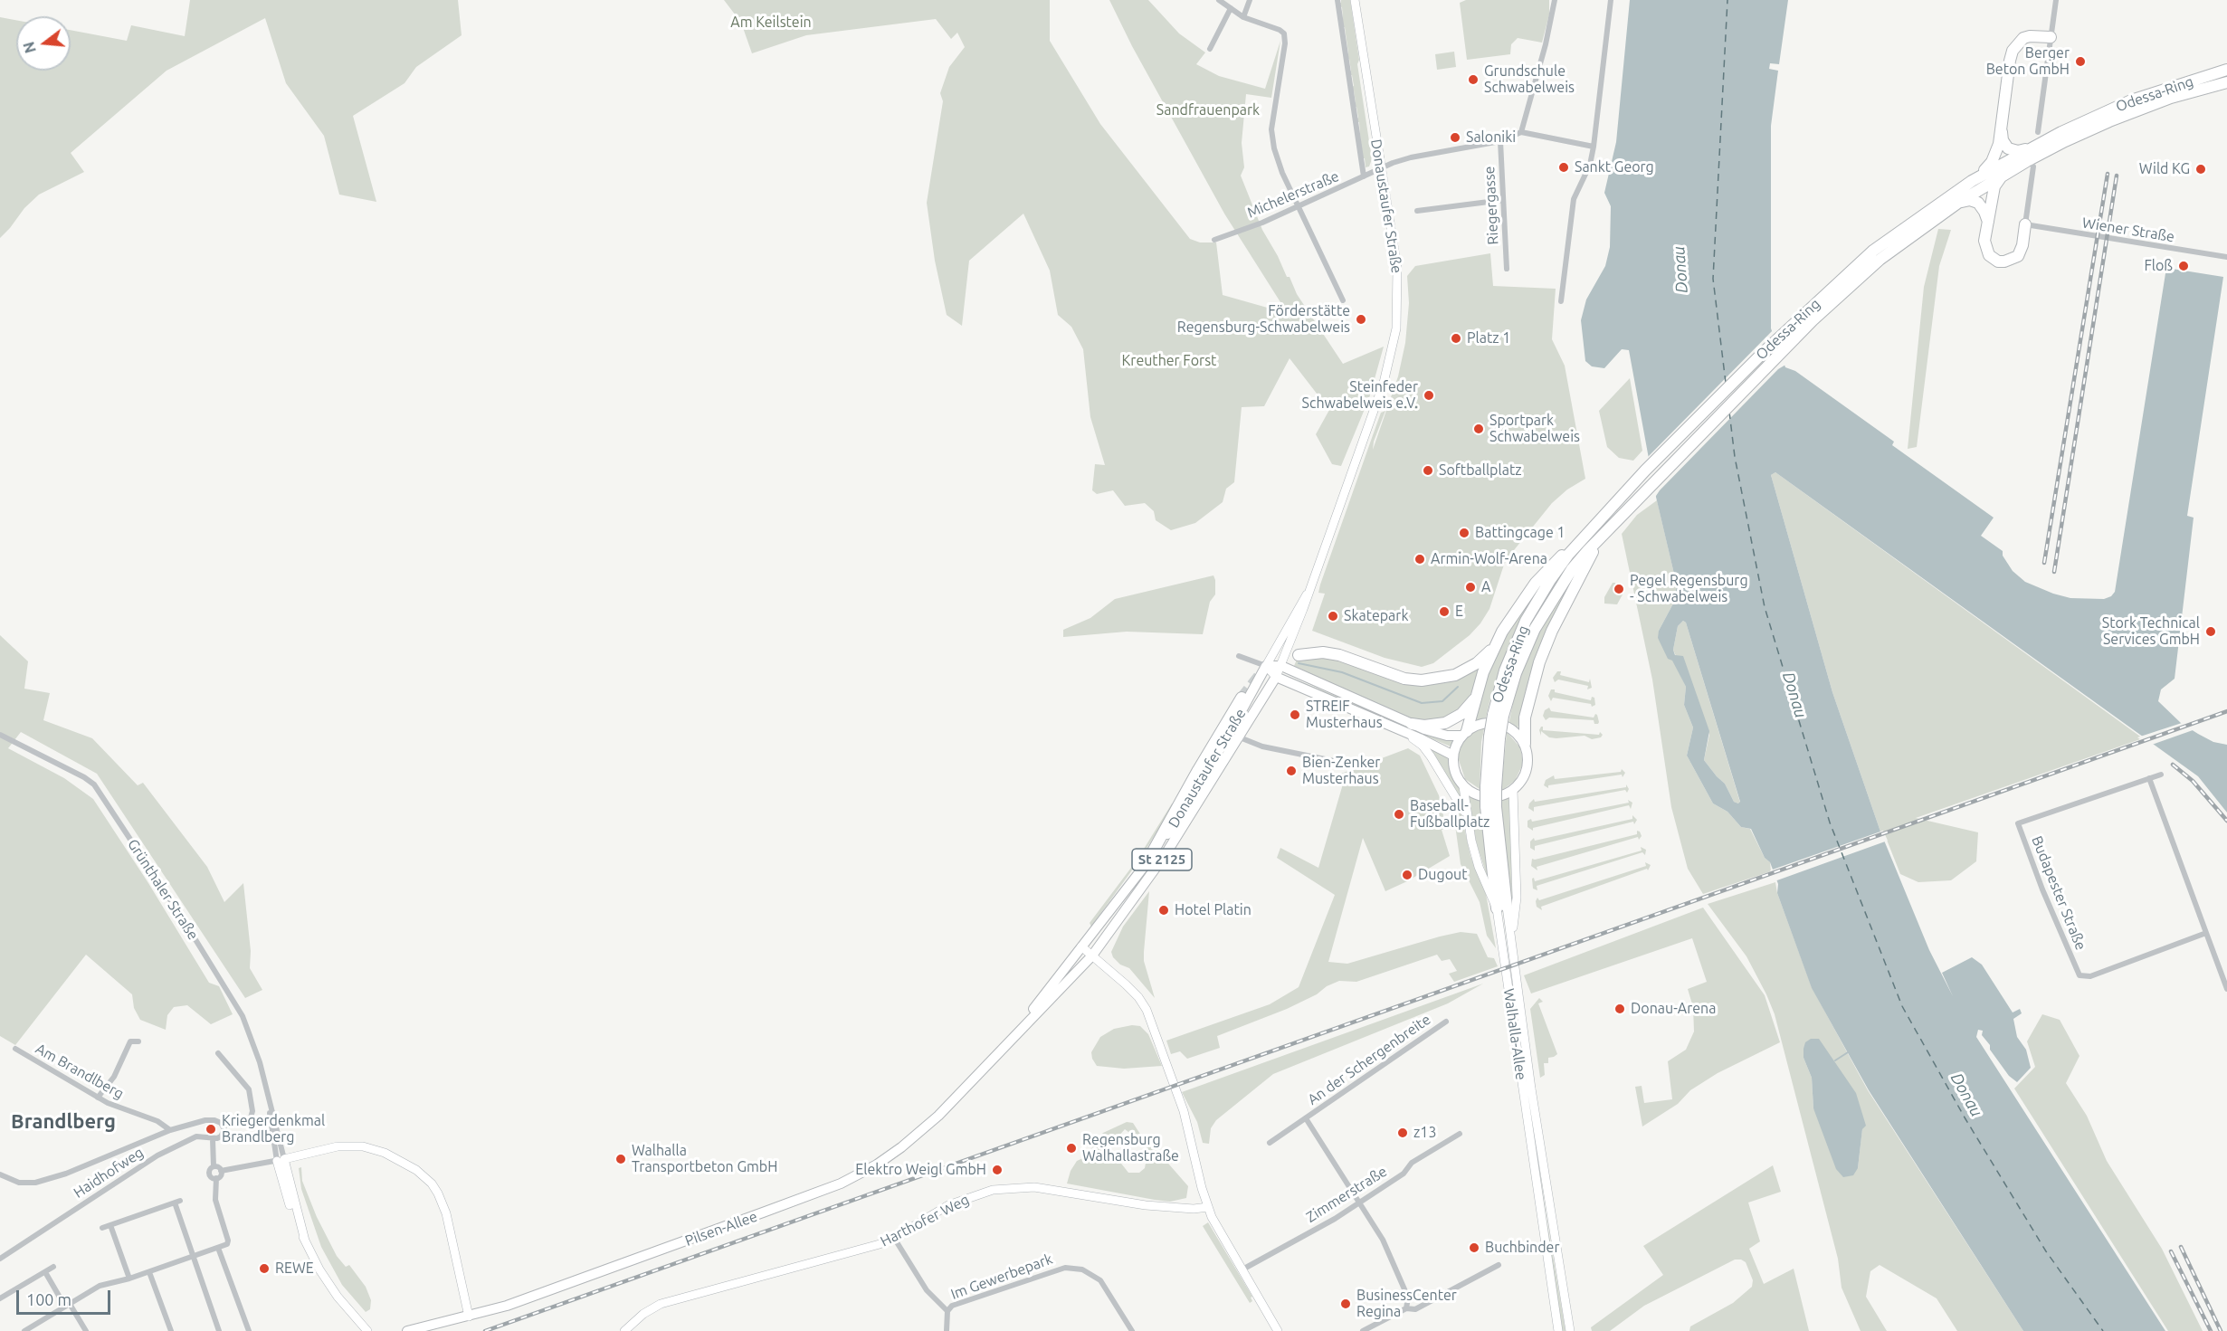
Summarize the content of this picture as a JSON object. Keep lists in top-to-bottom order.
{
  "streets": {
    "highway": ["Odessa-Ring", "Walhalla-Allee"],
    "main road": [
      "Donaustaufer Straße",
      "St 2125",
      "Grünthaler Straße",
      "Harthofer Weg",
      "Pilsen-Allee"
    ],
    "street": [
      "Michelerstraße",
      "Riegergasse",
      "Wiener Straße",
      "Budapester Straße",
      "An der Schergenbreite",
      "Am Brandlberg",
      "Haidhofweg",
      "Zimmerstraße",
      "Im Gewerbepark"
    ]
  },
  "crossings": [
    ["Odessa-Ring", "Walhalla-Allee"],
    ["Michelerstraße", "Riegergasse"],
    ["Michelerstraße", "Donaustaufer Straße"],
    ["Donaustaufer Straße", "Pilsen-Allee"],
    ["An der Schergenbreite", "Zimmerstraße"],
    ["Harthofer Weg", "Im Gewerbepark"]
  ],
  "districts": ["Brandlberg"],
  "water": ["Donau"],
  "parks": ["Am Keilstein", "Sandfrauenpark", "Kreuther Forst"],
  "places": [
    "Berger Beton GmbH",
    "Grundschule Schwabelweis",
    "Saloniki",
    "Sankt Georg",
    "Wild KG",
    "Floß",
    "Förderstätte Regensburg-Schwabelweis",
    "Platz 1",
    "Steinfeder Schwabelweis e.V.",
    "Sportpark Schwabelweis",
    "Softballplatz",
    "Battingcage 1",
    "Armin-Wolf-Arena",
    "A",
    "Pegel Regensburg - Schwabelweis",
    "E",
    "Skatepark",
    "Stork Technical Services GmbH",
    "STREIF Musterhaus",
    "Bien-Zenker Musterhaus",
    "Baseball- Fußballplatz",
    "Dugout",
    "Hotel Platin",
    "Donau-Arena",
    "Kriegerdenkmal Brandlberg",
    "z13",
    "Regensburg Walhallastraße",
    "Walhalla Transportbeton GmbH",
    "Elektro Weigl GmbH",
    "Buchbinder",
    "REWE",
    "BusinessCenter Regina"
  ],
  "scale_bar": "100 m",
  "north": "left"
}
